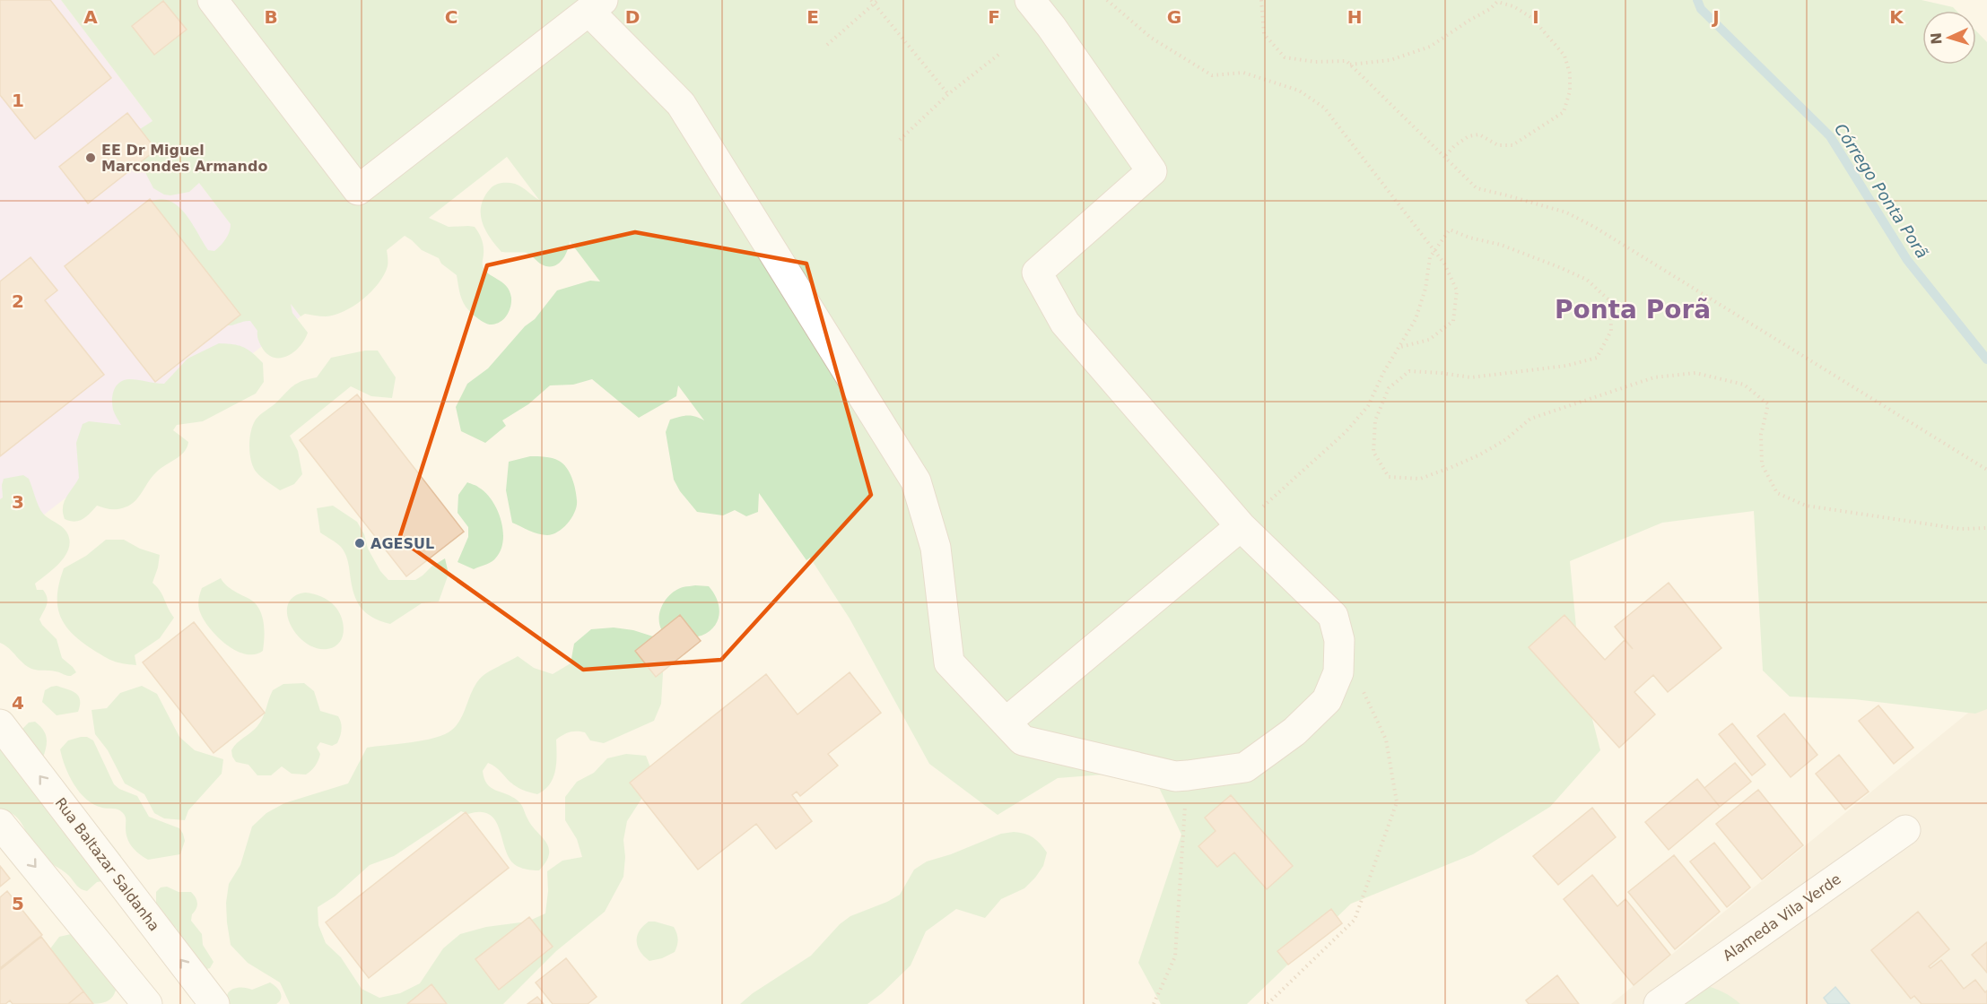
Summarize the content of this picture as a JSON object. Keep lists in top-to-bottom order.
{
  "streets": {
    "street": ["Rua Baltazar Saldanha", "Alameda Vila Verde"]
  },
  "districts": ["Ponta Porã"],
  "water": ["Córrego Ponta Porã"],
  "places": ["EE Dr Miguel Marcondes Armando", "AGESUL"],
  "north": "left",
  "grid": {
    "columns": [
      "A",
      "B",
      "C",
      "D",
      "E",
      "F",
      "G",
      "H",
      "I",
      "J",
      "K"
    ],
    "rows": [
      "1",
      "2",
      "3",
      "4",
      "5"
    ]
  }
}
